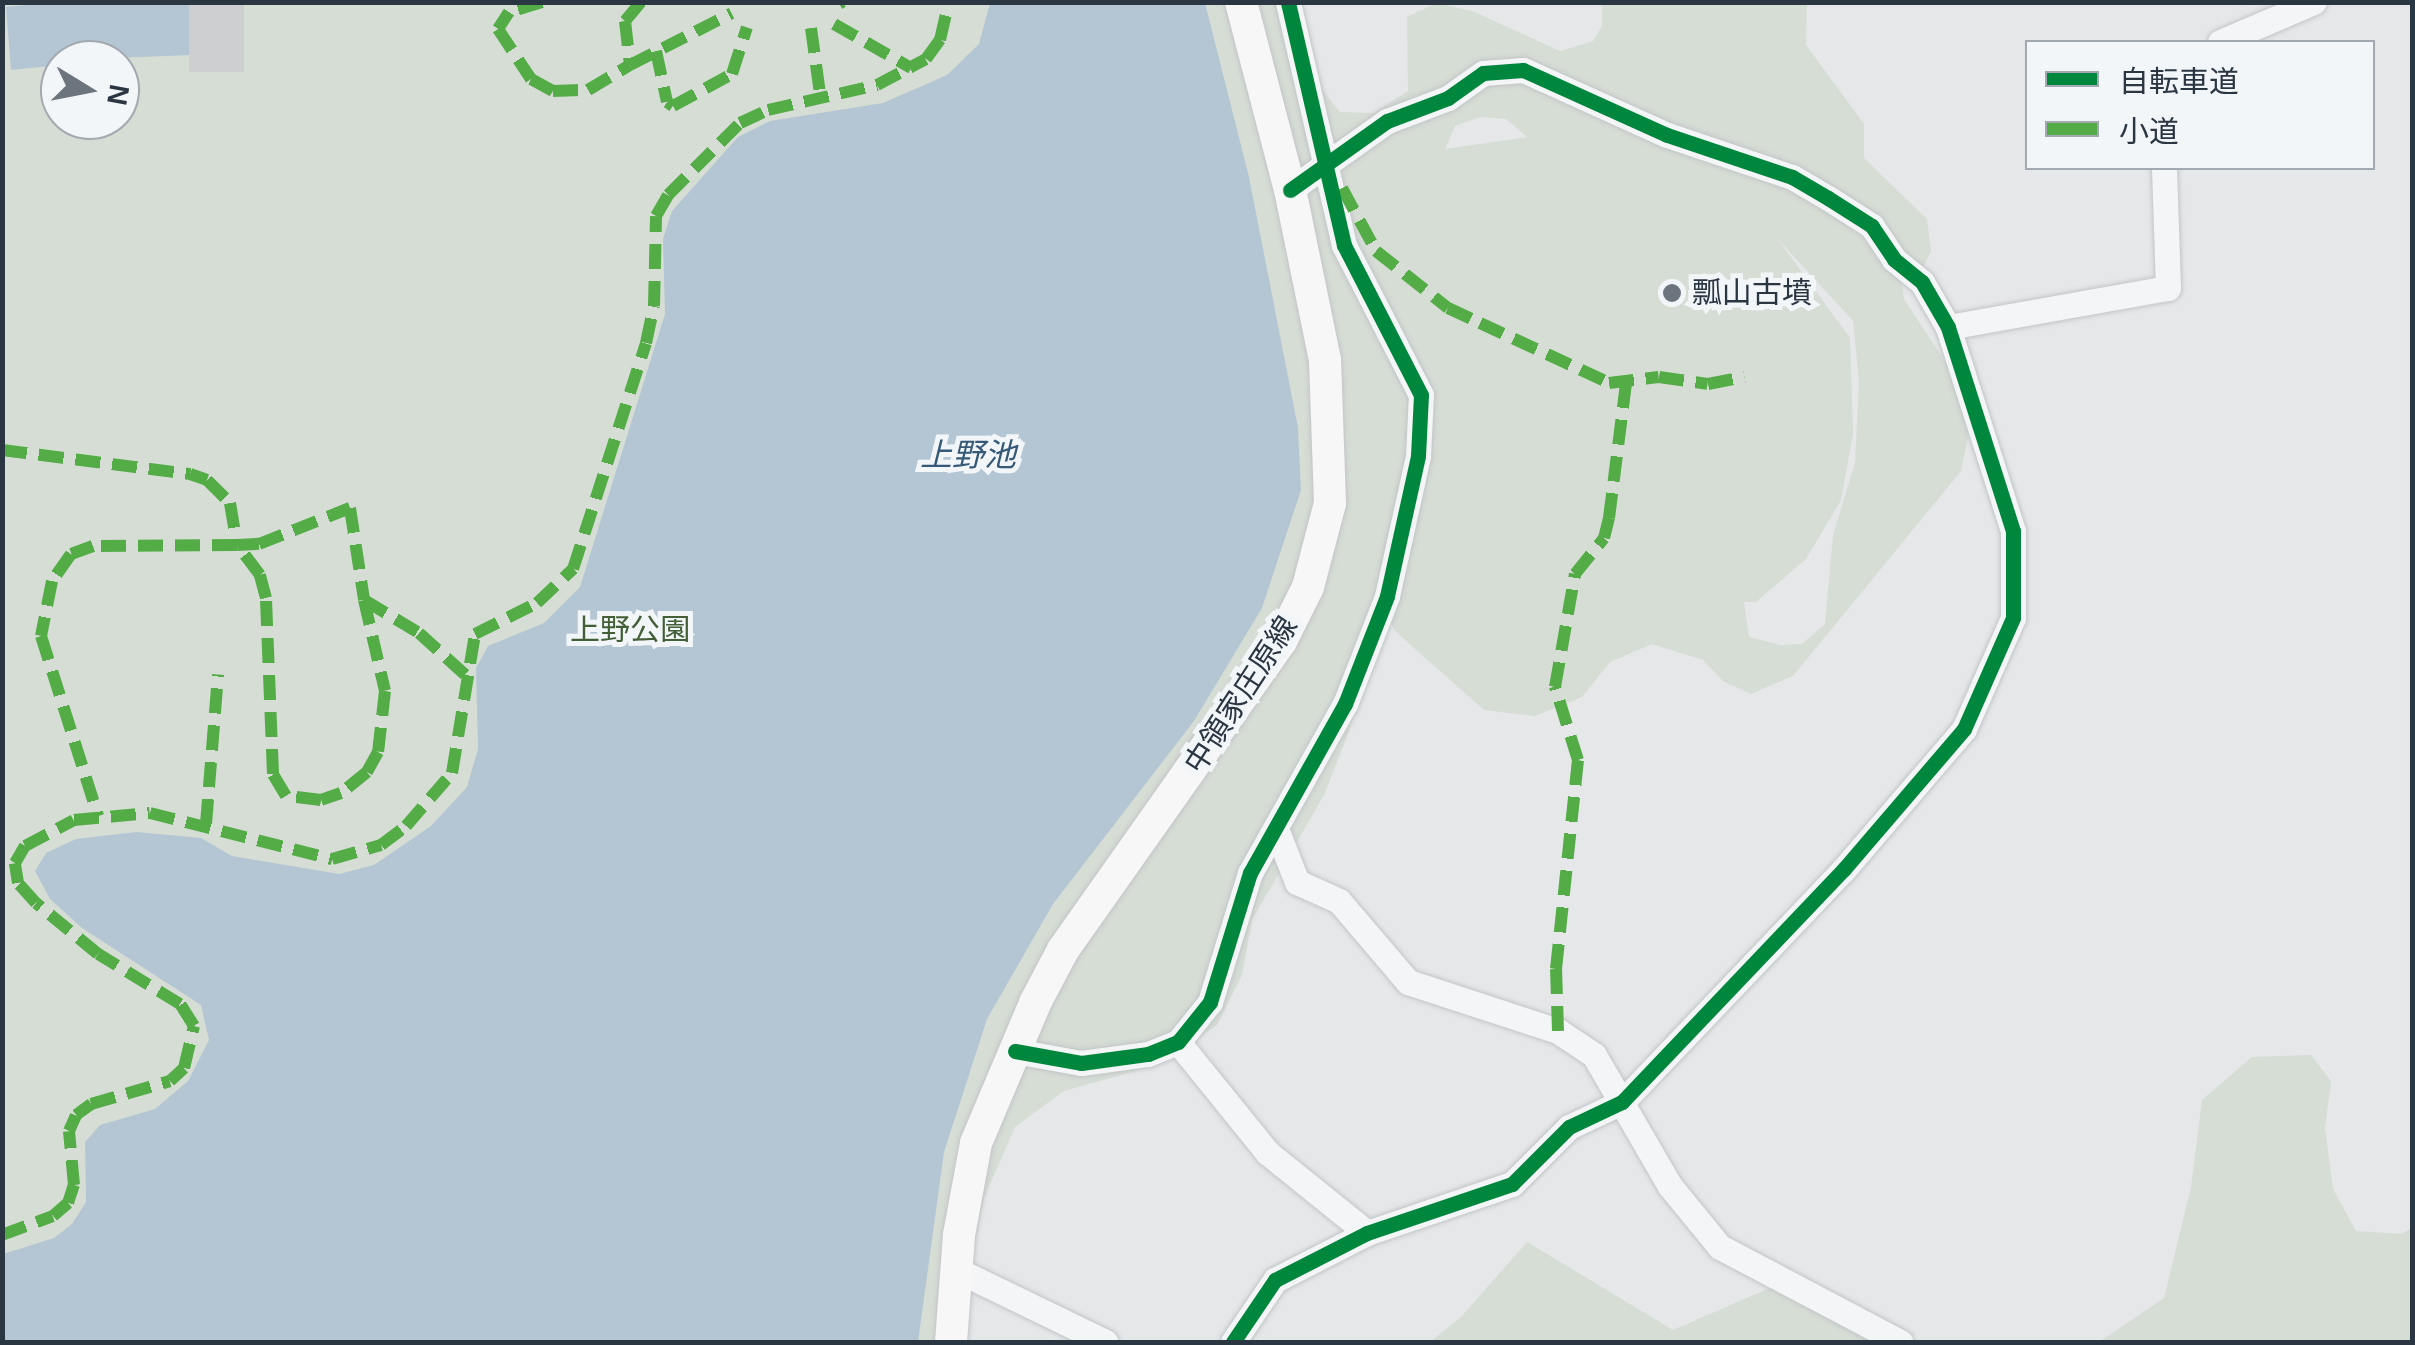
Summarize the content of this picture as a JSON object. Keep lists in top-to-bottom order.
{
  "streets": {
    "main road": ["中領家庄原線"]
  },
  "water": ["上野池"],
  "parks": ["上野公園"],
  "places": ["瓢山古墳"],
  "legend": ["自転車道", "小道"],
  "north": "right"
}
